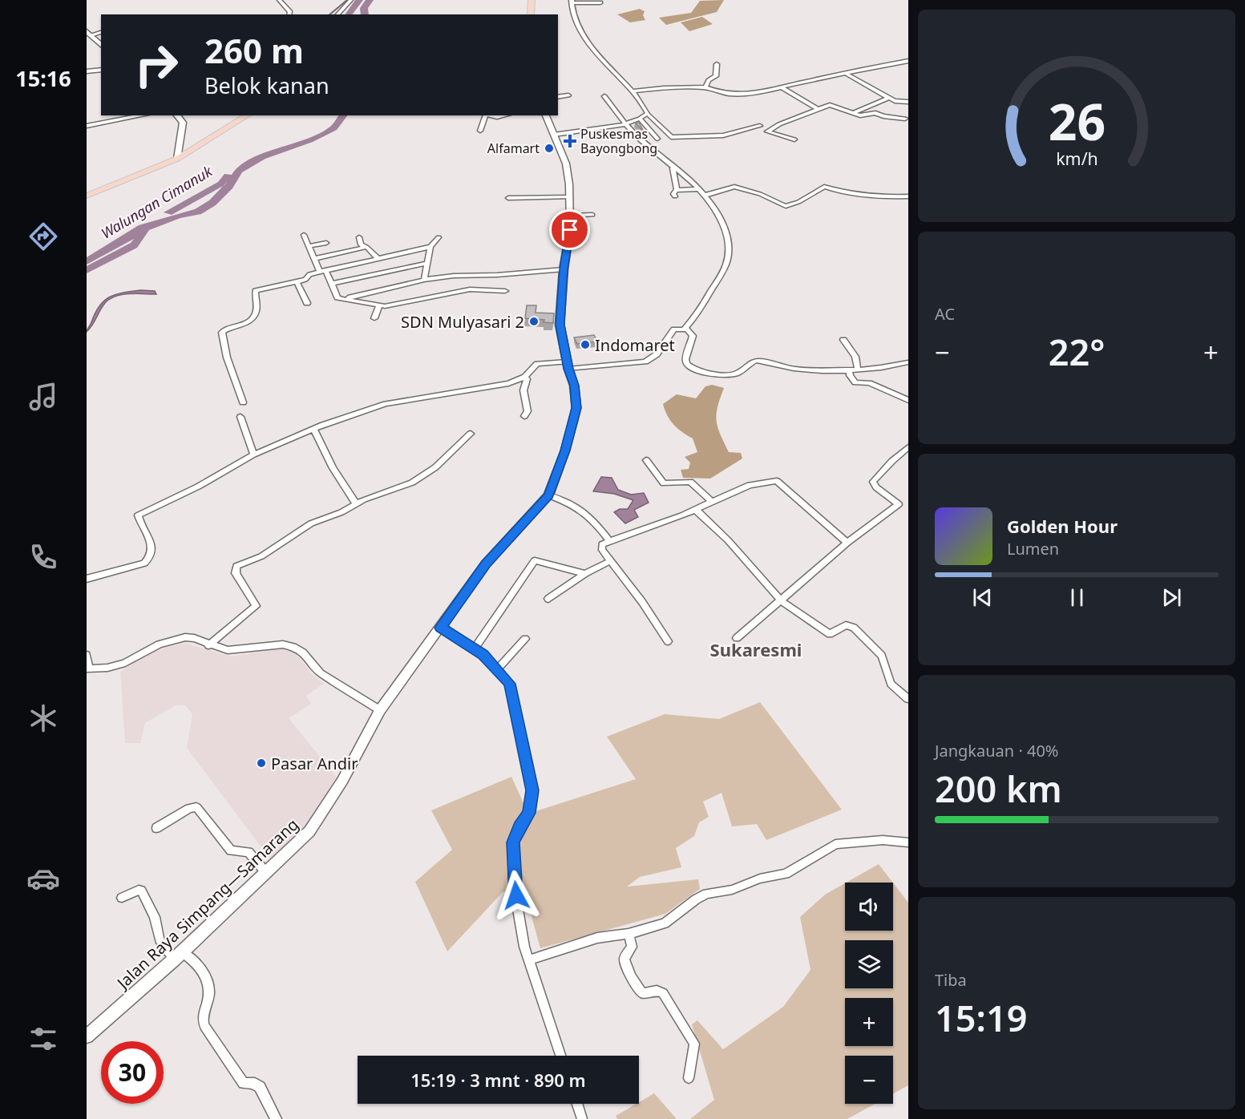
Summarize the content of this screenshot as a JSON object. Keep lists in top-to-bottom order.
{
  "streets": {
    "main road": ["Jalan Raya Simpang—Samarang"]
  },
  "districts": ["Sukaresmi"],
  "water": ["Walungan Cimanuk"],
  "places": {
    "health": ["Puskesmas Bayongbong"],
    "other": [
      "Alfamart",
      "SDN Mulyasari 2",
      "Indomaret",
      "Pasar Andir"
    ]
  },
  "page": {
    "tabs": "15:16",
    "turn": ["260 m", "Belok kanan"],
    "tile": [
      "AC",
      ["Jangkauan · 40%", "200 km"],
      ["Tiba", "15:19"]
    ],
    "heat": ["−", "22°", "+"],
    "song": ["Golden Hour", "Lumen"],
    "map_buttons": ["+", "−"],
    "limit": "30",
    "trip": "15:19 · 3 mnt · 890 m",
    "gauge": ["26", "km/h"]
  }
}
